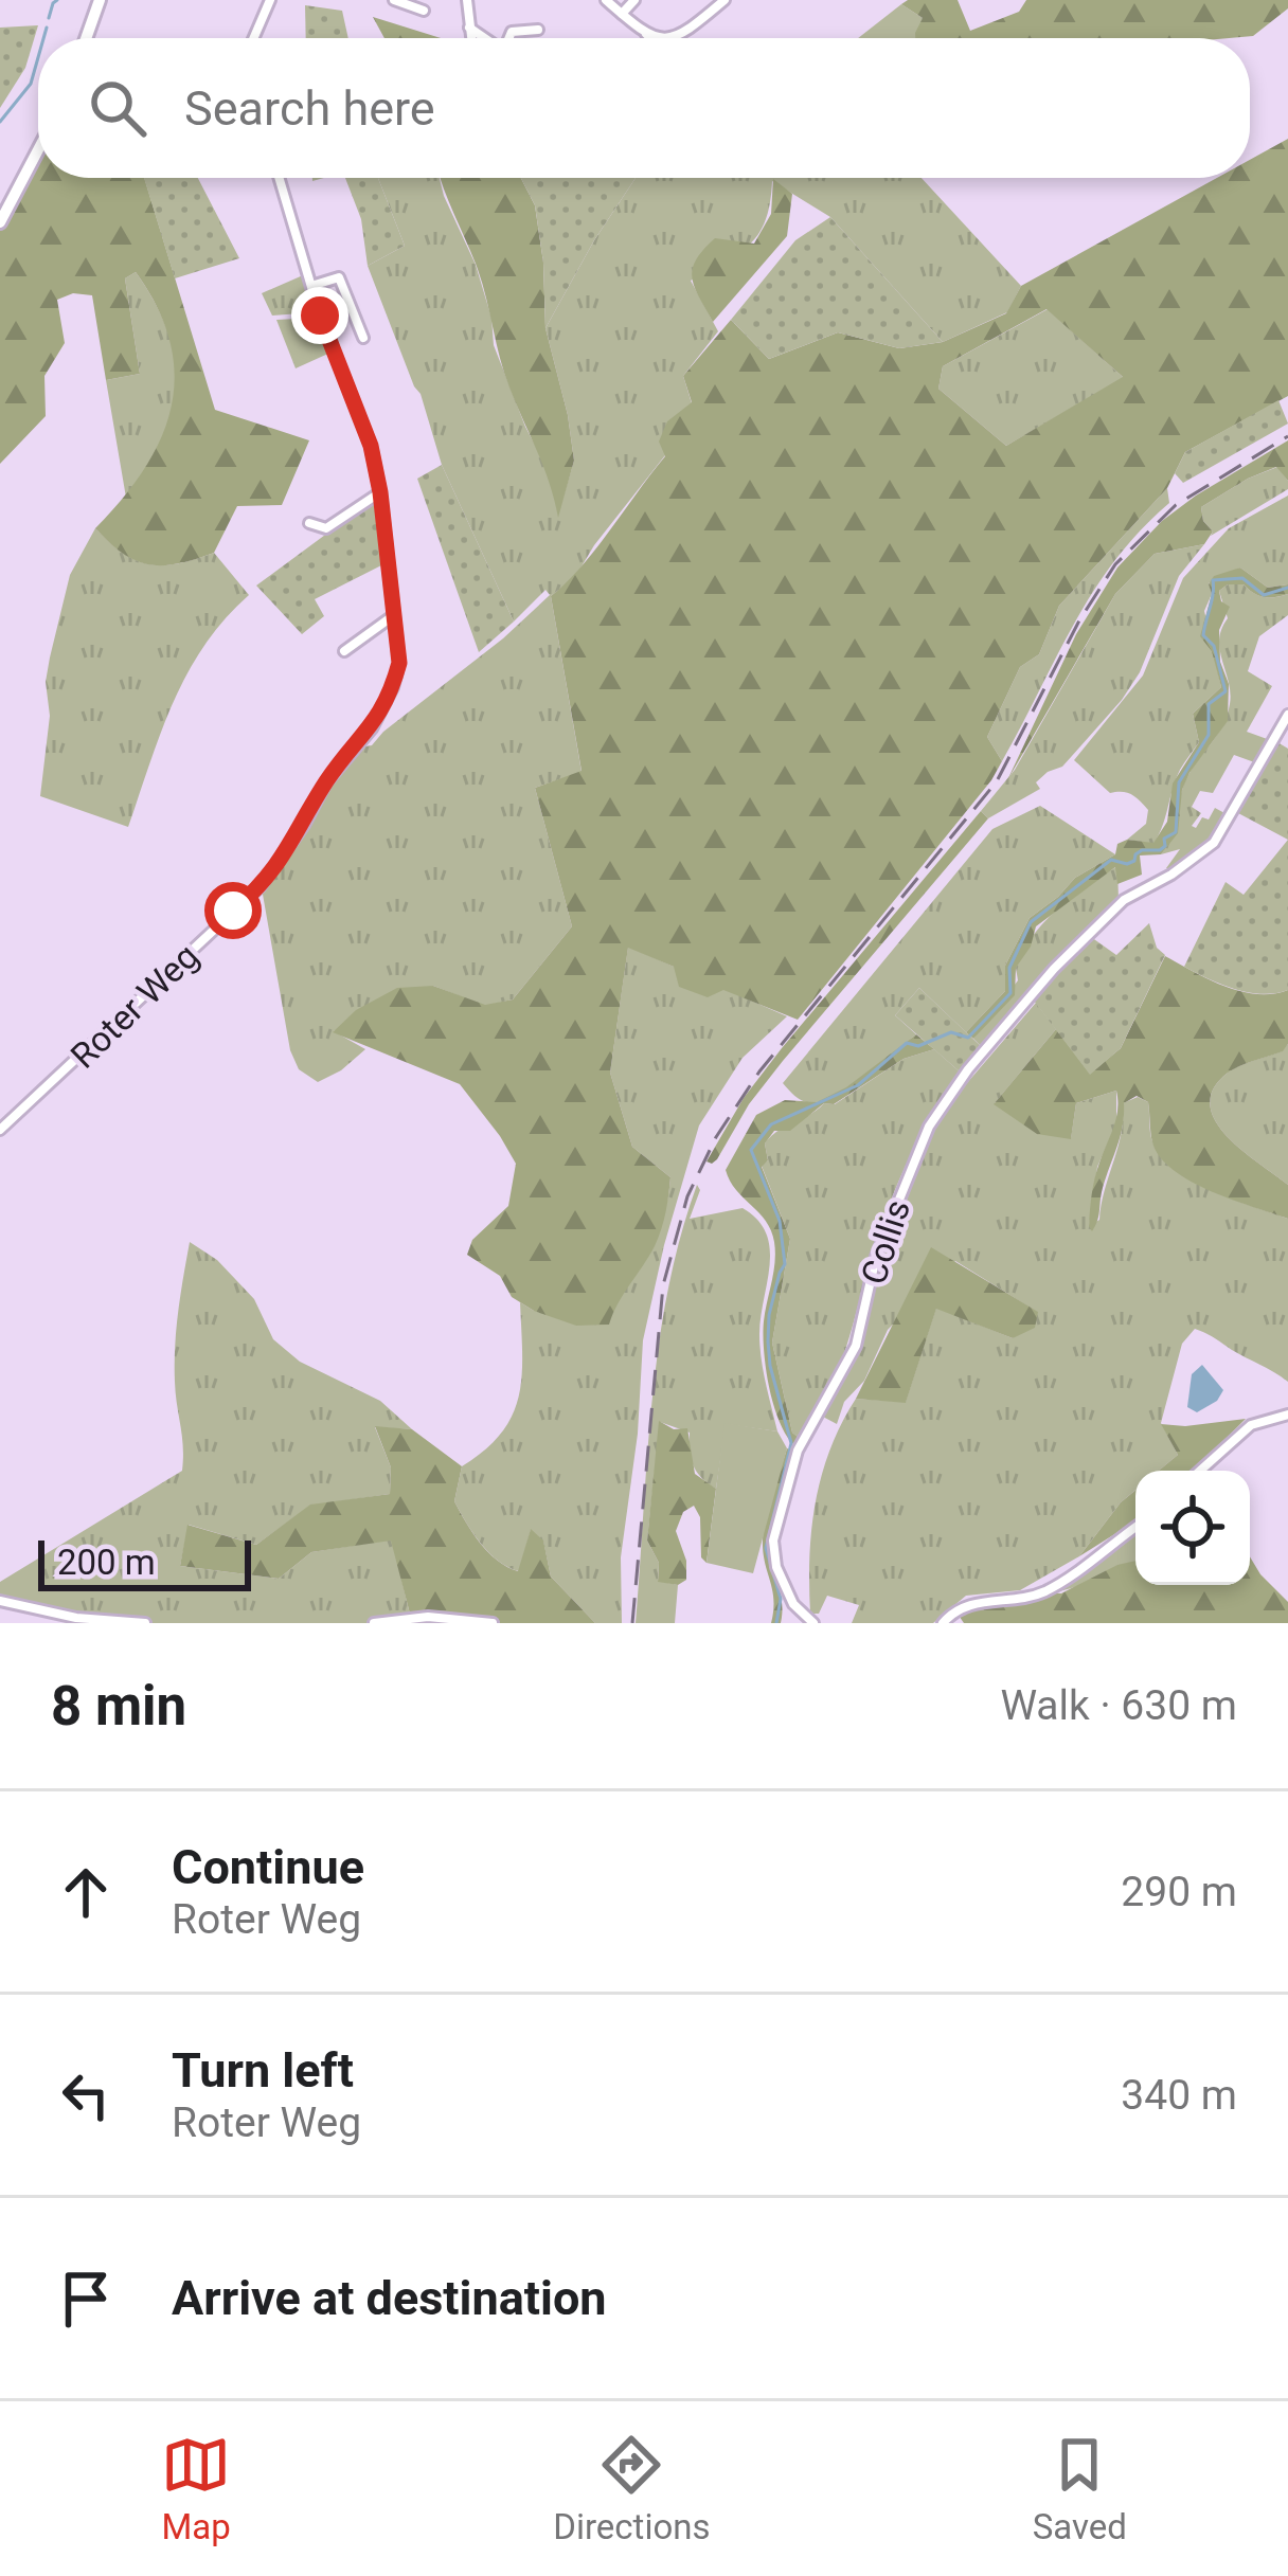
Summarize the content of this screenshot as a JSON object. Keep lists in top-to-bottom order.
{
  "streets": {
    "street": ["Roter Weg", "Collis"]
  },
  "scale_bar": "200 m",
  "page": {
    "search": "Search here",
    "scale": "200 m",
    "heading": ["8 min", "Walk · 630 m"],
    "list": [
      ["Continue", "Roter Weg", "290 m"],
      ["Turn left", "Roter Weg", "340 m"],
      "Arrive at destination"
    ],
    "nav": ["Map", "Directions", "Saved"]
  }
}
